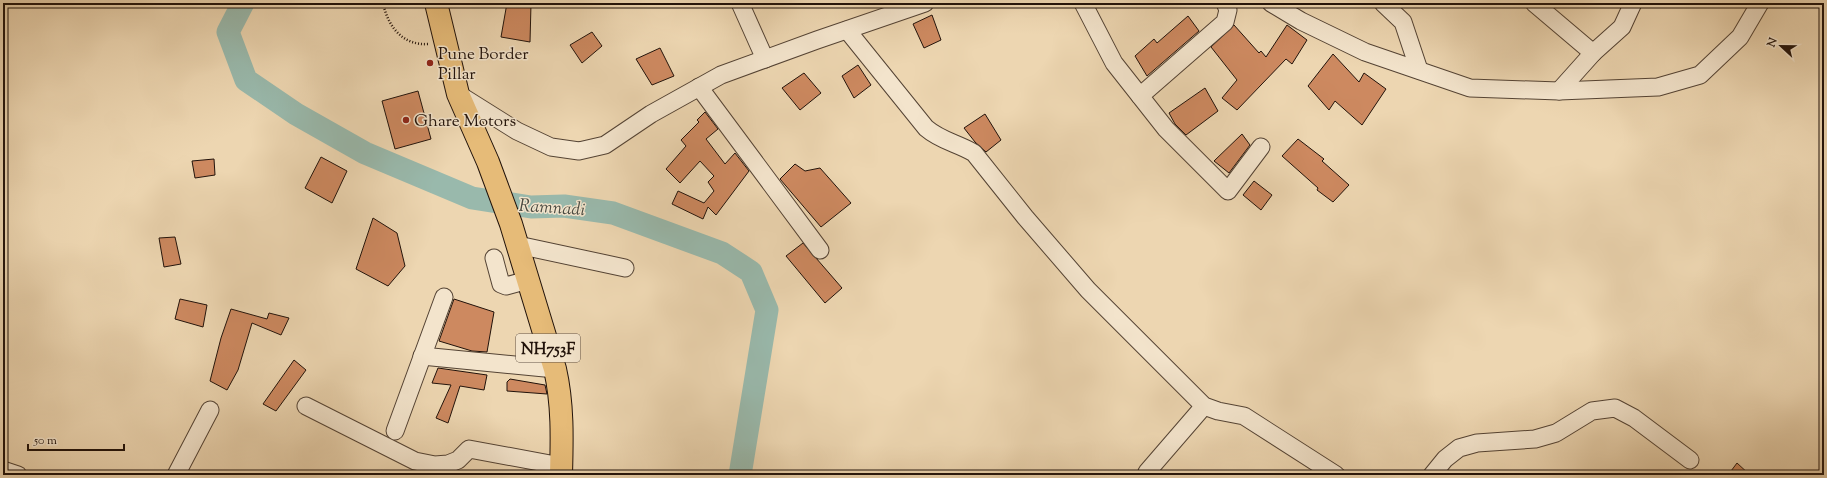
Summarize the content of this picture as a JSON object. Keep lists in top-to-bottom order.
{
  "streets": {
    "main road": ["NH753F"]
  },
  "water": ["Ramnadi"],
  "places": ["Pune Border Pillar", "Ghare Motors"],
  "scale_bar": "50 m",
  "north": "left"
}
